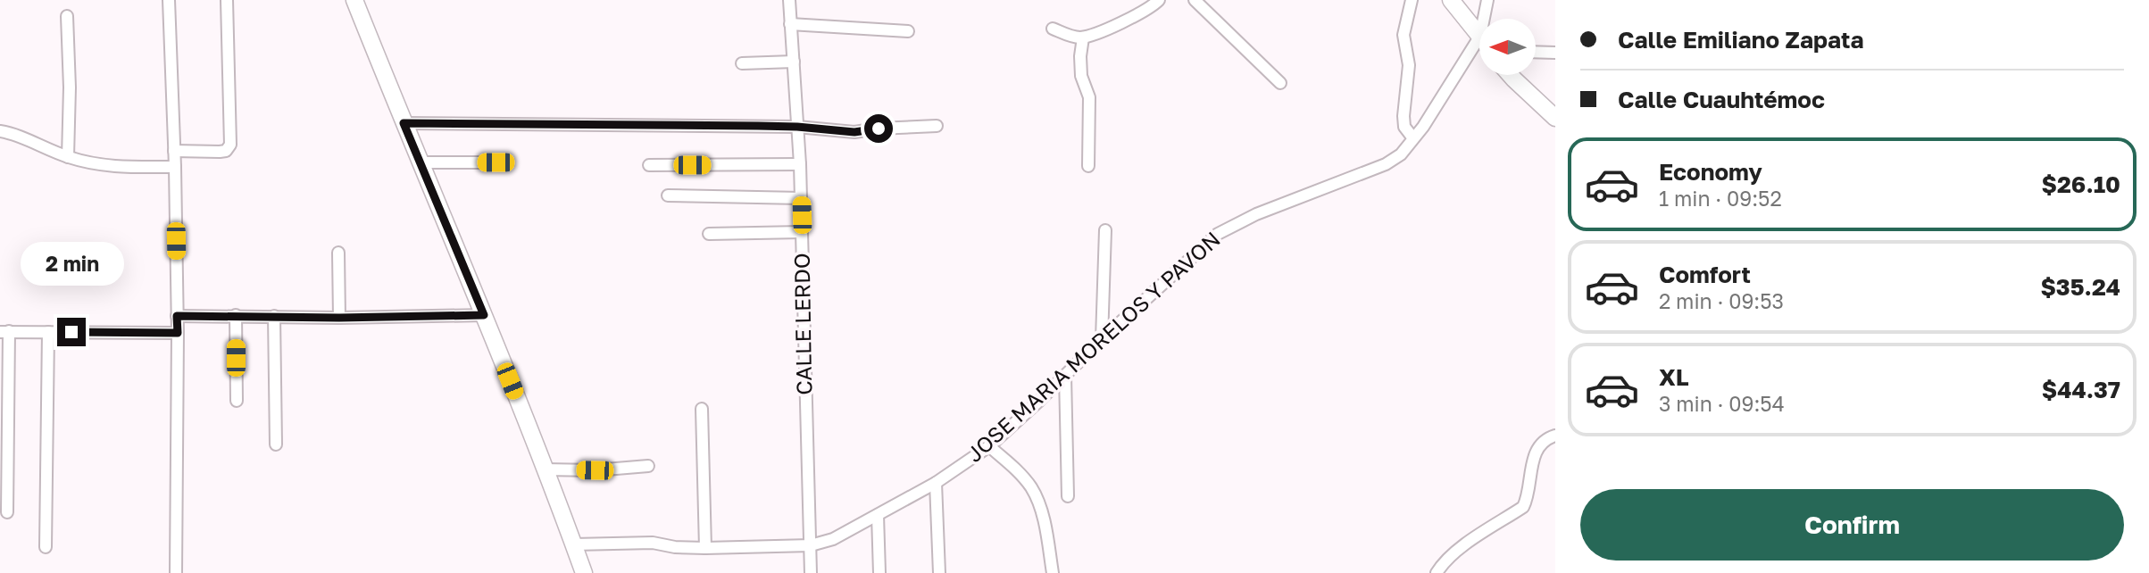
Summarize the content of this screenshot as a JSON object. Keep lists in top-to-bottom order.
{
  "streets": {
    "street": ["CALLE LERDO", "JOSE MARIA MORELOS Y PAVON"]
  },
  "crossings": [
    ["CALLE LERDO", "JOSE MARIA MORELOS Y PAVON"]
  ],
  "north": "left",
  "page": {
    "banner": ["Calle Emiliano Zapata", "Calle Cuauhtémoc"],
    "list": [
      {
        "name": "Economy",
        "note": "1 min · 09:52",
        "value": "$26.10"
      },
      {
        "name": "Comfort",
        "note": "2 min · 09:53",
        "value": "$35.24"
      },
      {
        "name": "XL",
        "note": "3 min · 09:54",
        "value": "$44.37"
      }
    ],
    "bubble": "2 min",
    "buttons": "Confirm"
  }
}
